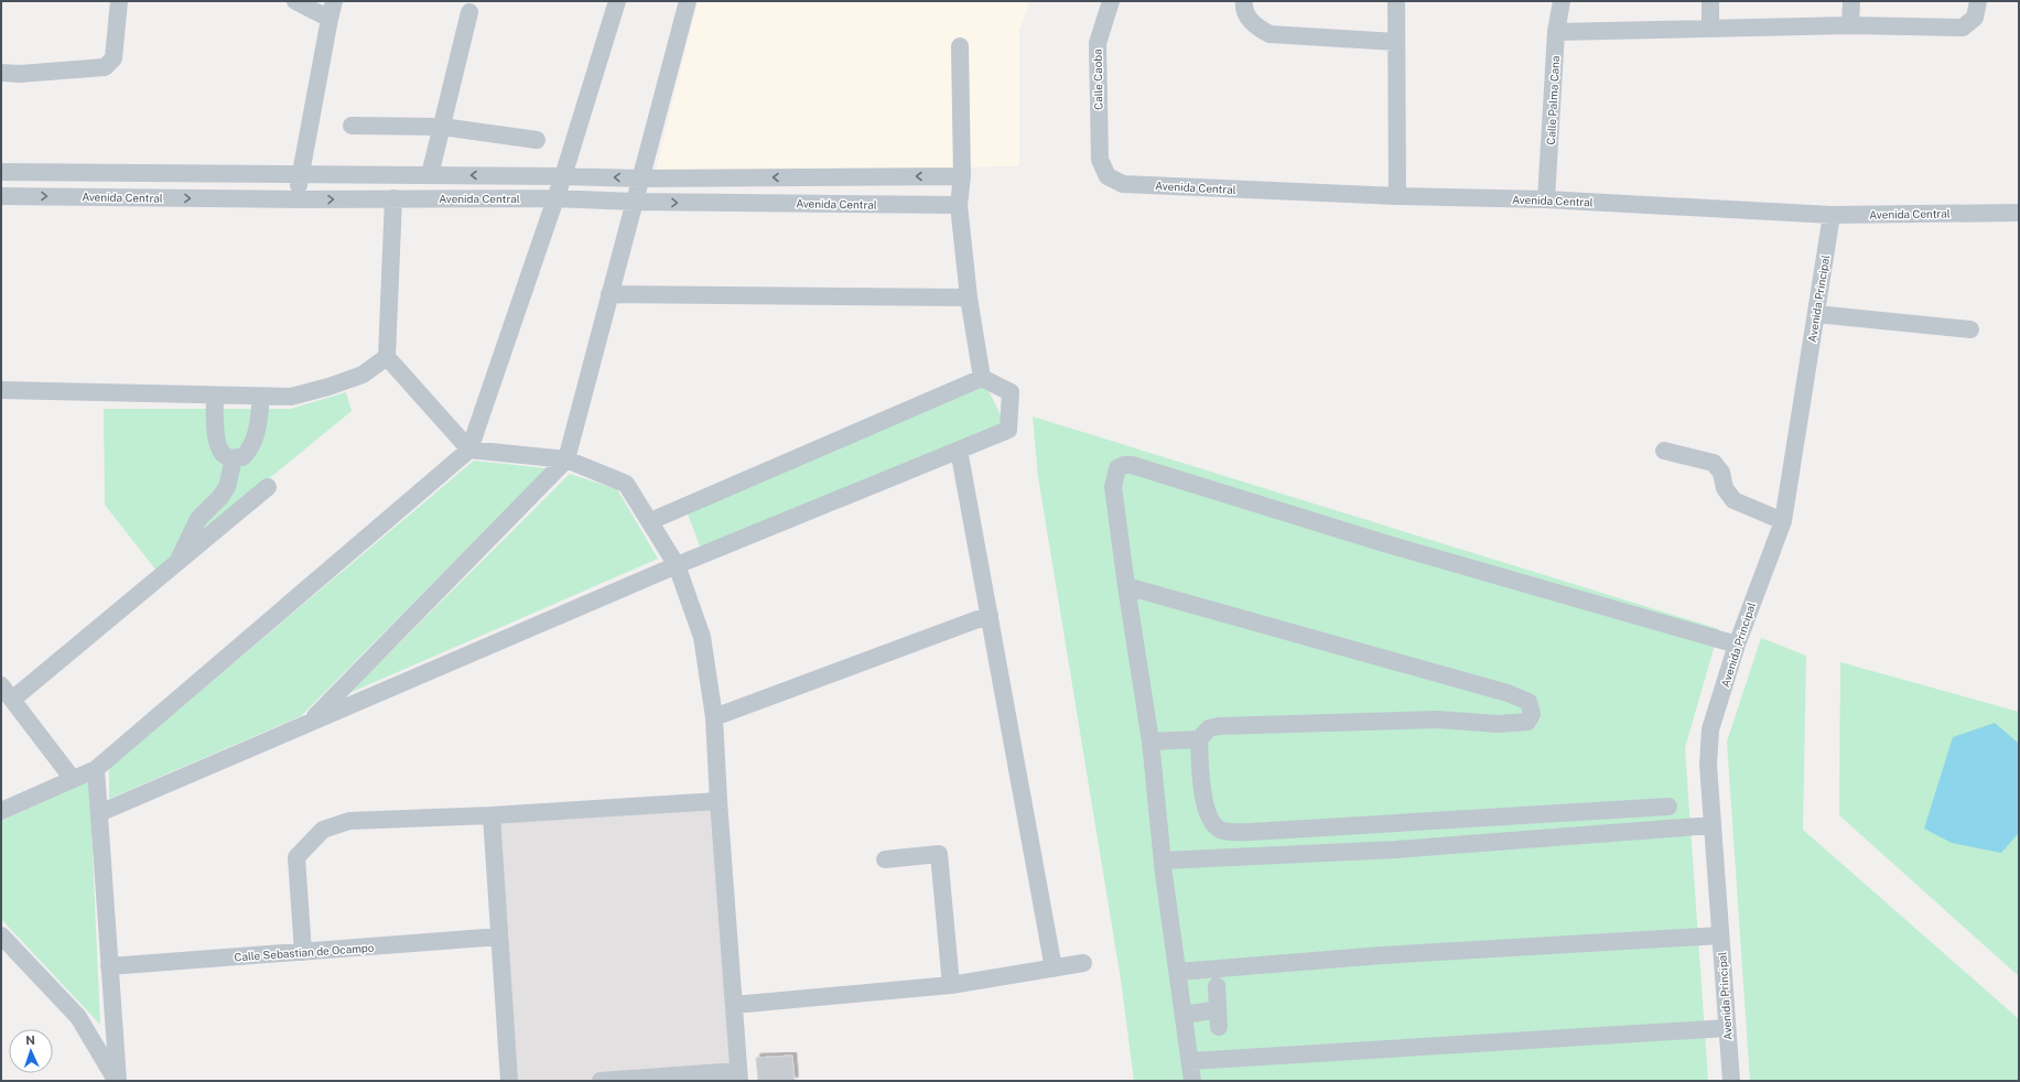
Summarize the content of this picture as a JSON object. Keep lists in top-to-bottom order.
{
  "streets": {
    "street": [
      "Calle Caoba",
      "Calle Palma Cana",
      "Avenida Central",
      "Avenida Principal",
      "Calle Sebastian de Ocampo"
    ]
  },
  "crossings": [
    ["Calle Caoba", "Avenida Central"],
    ["Calle Palma Cana", "Avenida Central"],
    ["Avenida Central", "Avenida Principal"]
  ],
  "north": "top"
}
